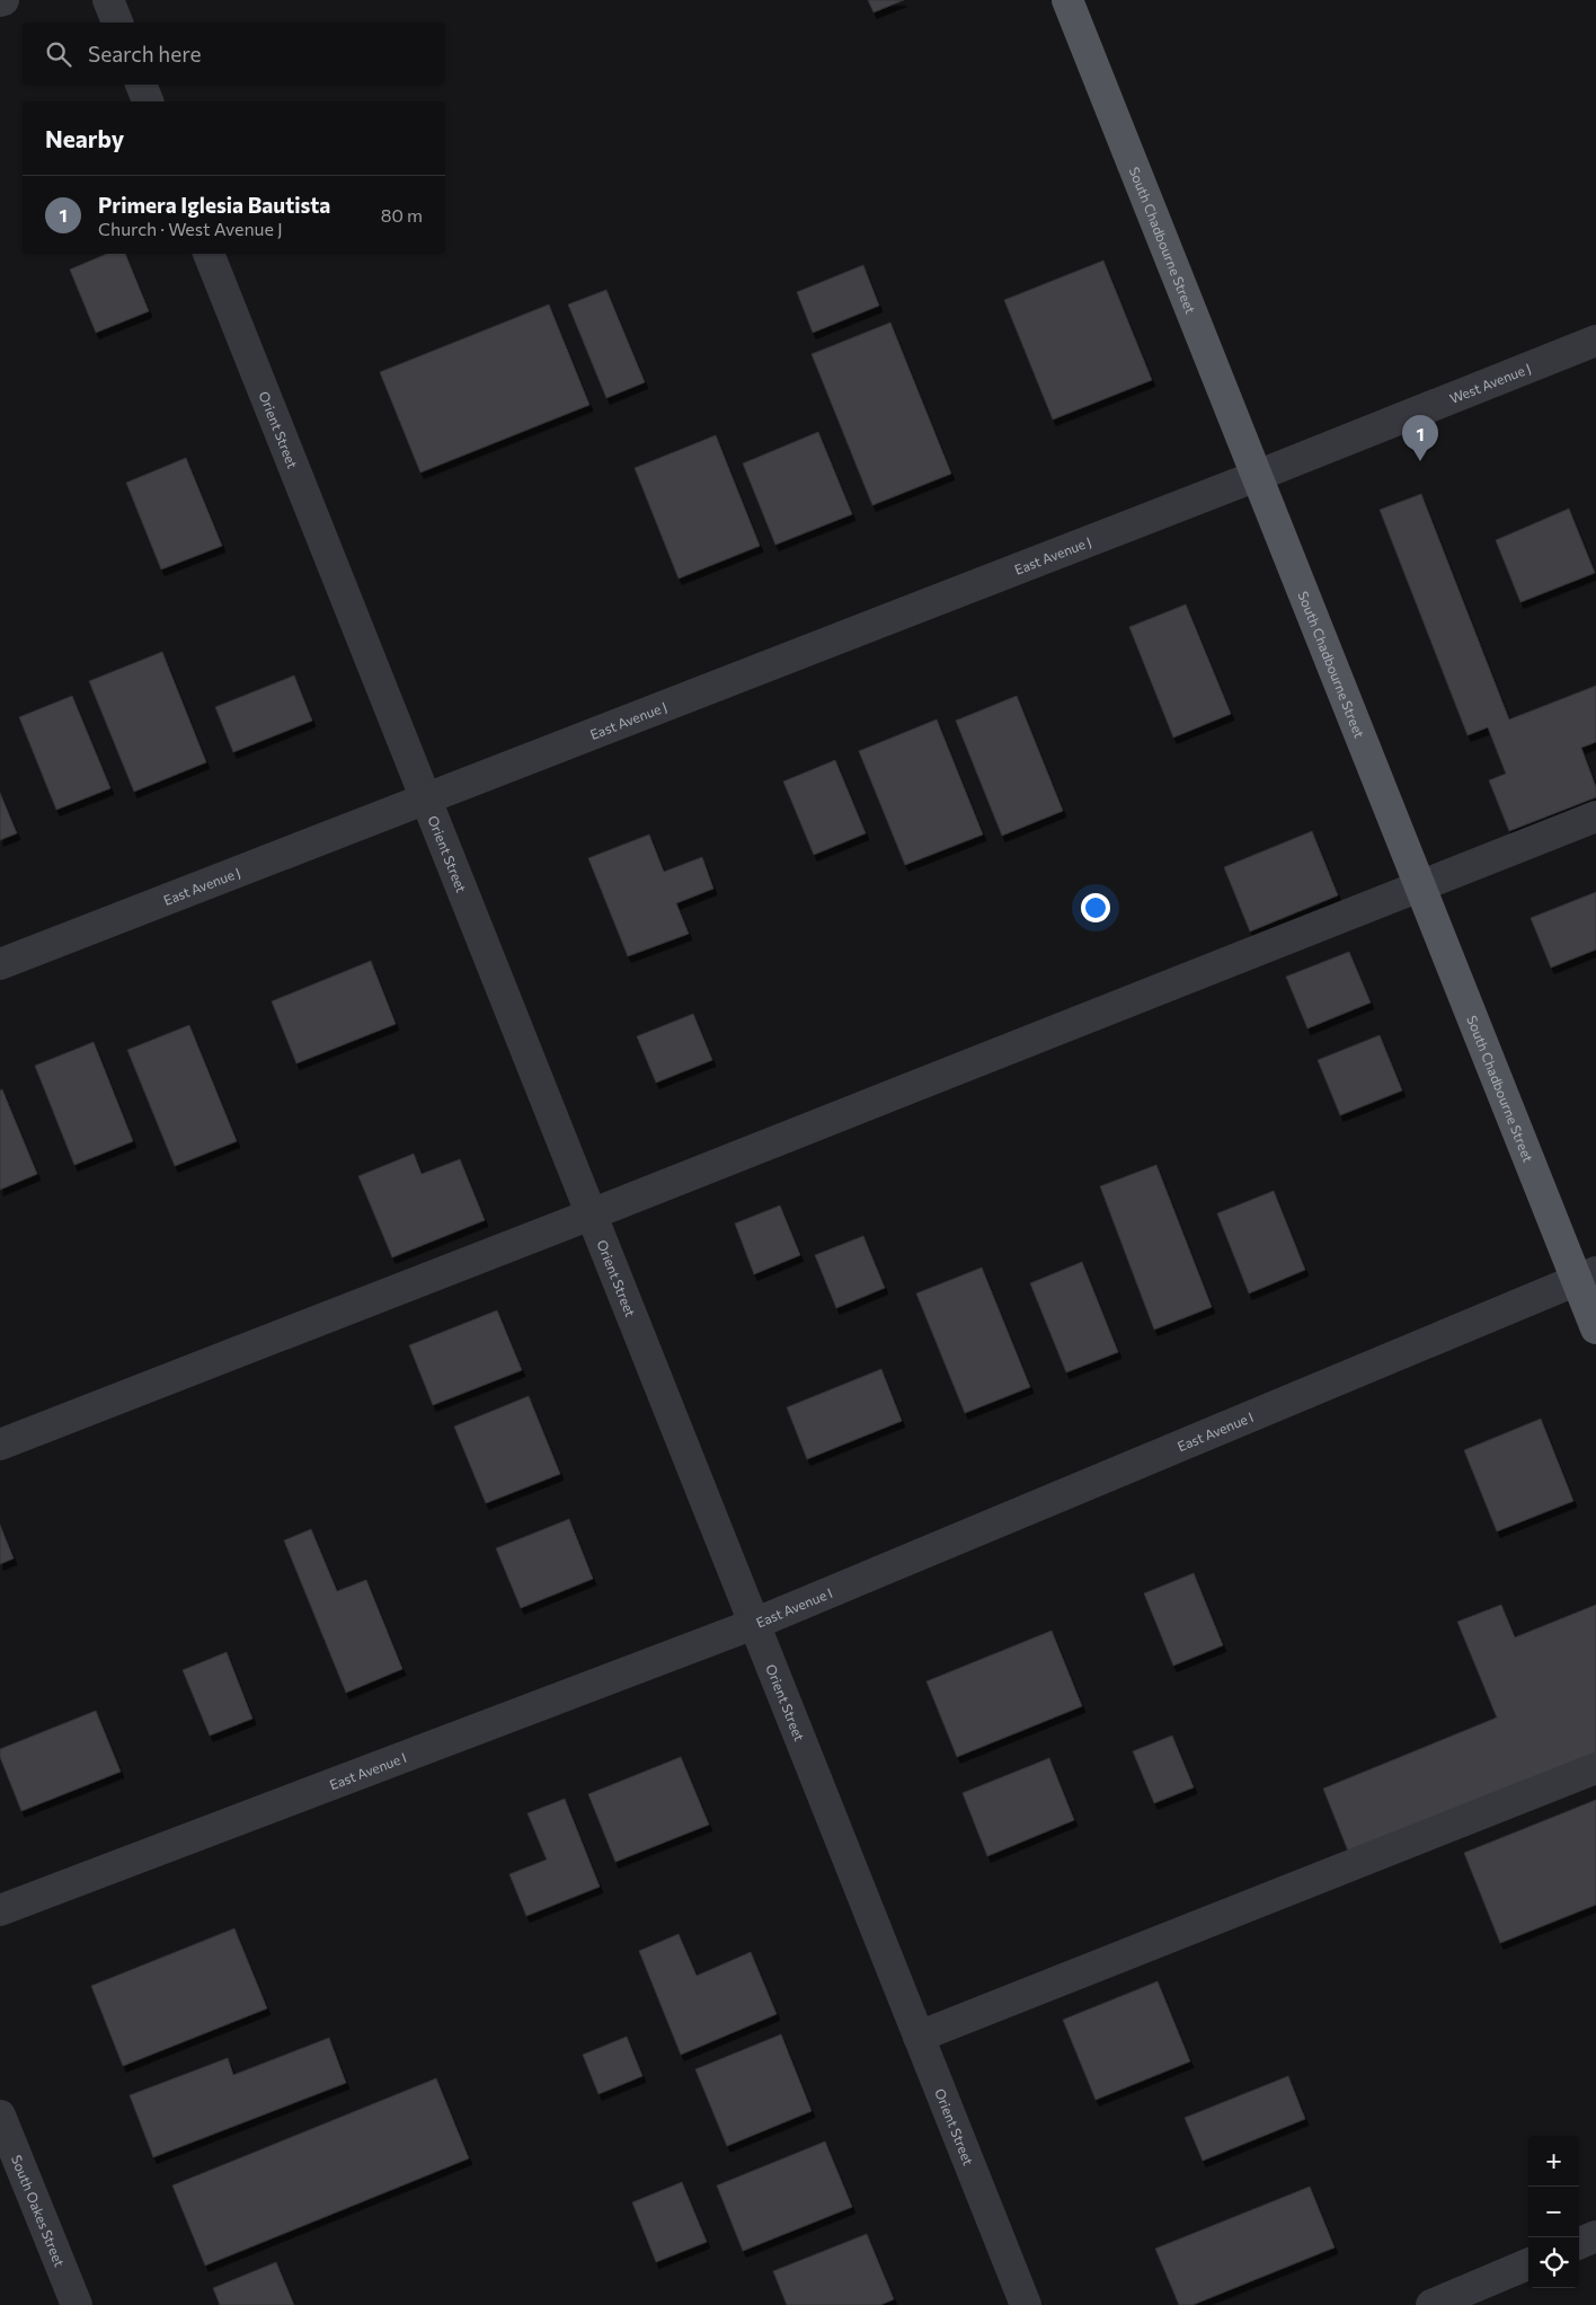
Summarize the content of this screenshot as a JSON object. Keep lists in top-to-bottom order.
{
  "streets": {
    "main road": ["South Chadbourne Street"],
    "street": [
      "West Avenue J",
      "Orient Street",
      "East Avenue J",
      "East Avenue I",
      "South Oakes Street"
    ]
  },
  "crossings": [
    ["South Chadbourne Street", "West Avenue J"],
    ["South Chadbourne Street", "East Avenue J"],
    ["South Chadbourne Street", "East Avenue I"],
    ["West Avenue J", "East Avenue J"],
    ["Orient Street", "East Avenue J"],
    ["Orient Street", "East Avenue I"]
  ],
  "page": {
    "search": "Search here",
    "heading": "Nearby",
    "list": [
      {
        "mark": "1",
        "name": "Primera Iglesia Bautista",
        "note": "Church · West Avenue J",
        "value": "80 m"
      }
    ],
    "pins": "1",
    "map_buttons": ["+", "−"]
  }
}
